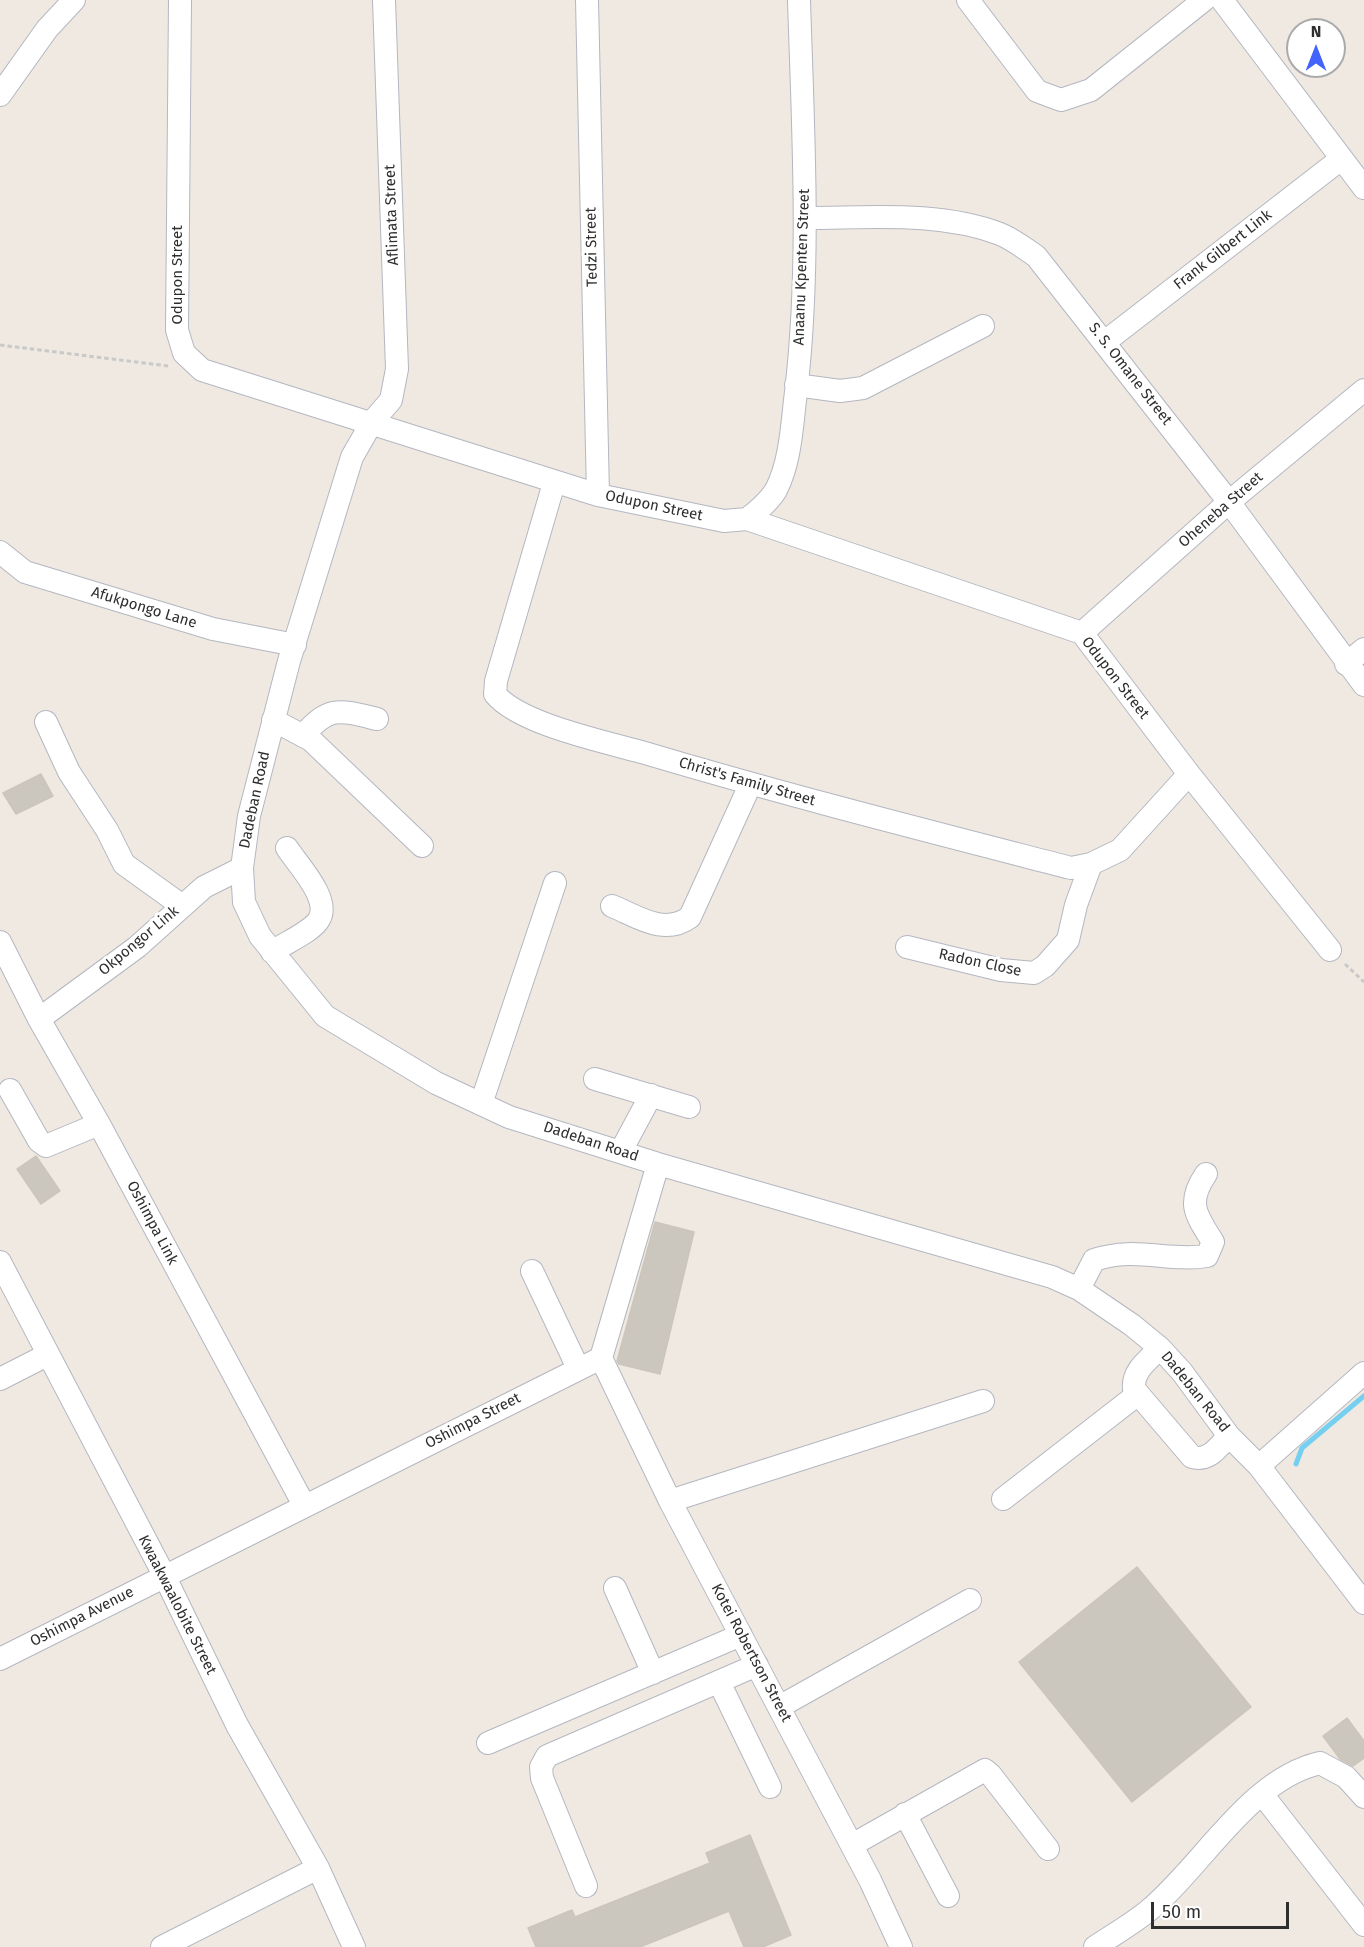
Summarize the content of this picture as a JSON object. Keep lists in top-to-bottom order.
{
  "streets": {
    "street": [
      "Aflimata Street",
      "Tedzi Street",
      "Frank Gilbert Link",
      "Anaanu Kpenten Street",
      "Odupon Street",
      "S. S. Omane Street",
      "Oheneba Street",
      "Afukpongo Lane",
      "Christ's Family Street",
      "Dadeban Road",
      "Okpongor Link",
      "Radon Close",
      "Oshimpa Link",
      "Oshimpa Street",
      "Kwaakwaalobite Street",
      "Oshimpa Avenue",
      "Kotei Robertson Street"
    ]
  },
  "crossings": [
    ["Aflimata Street", "Odupon Street"],
    ["Aflimata Street", "Dadeban Road"],
    ["Tedzi Street", "Odupon Street"],
    ["Frank Gilbert Link", "S. S. Omane Street"],
    ["Anaanu Kpenten Street", "Odupon Street"],
    ["Anaanu Kpenten Street", "S. S. Omane Street"],
    ["Odupon Street", "Oheneba Street"],
    ["Odupon Street", "Christ's Family Street"],
    ["Odupon Street", "Dadeban Road"],
    ["S. S. Omane Street", "Oheneba Street"],
    ["Afukpongo Lane", "Dadeban Road"],
    ["Christ's Family Street", "Radon Close"],
    ["Dadeban Road", "Okpongor Link"],
    ["Okpongor Link", "Oshimpa Link"],
    ["Oshimpa Link", "Oshimpa Street"],
    ["Oshimpa Street", "Kwaakwaalobite Street"],
    ["Oshimpa Street", "Oshimpa Avenue"],
    ["Oshimpa Street", "Kotei Robertson Street"],
    ["Kwaakwaalobite Street", "Oshimpa Avenue"]
  ],
  "scale_bar": "50 m",
  "north": "top"
}
